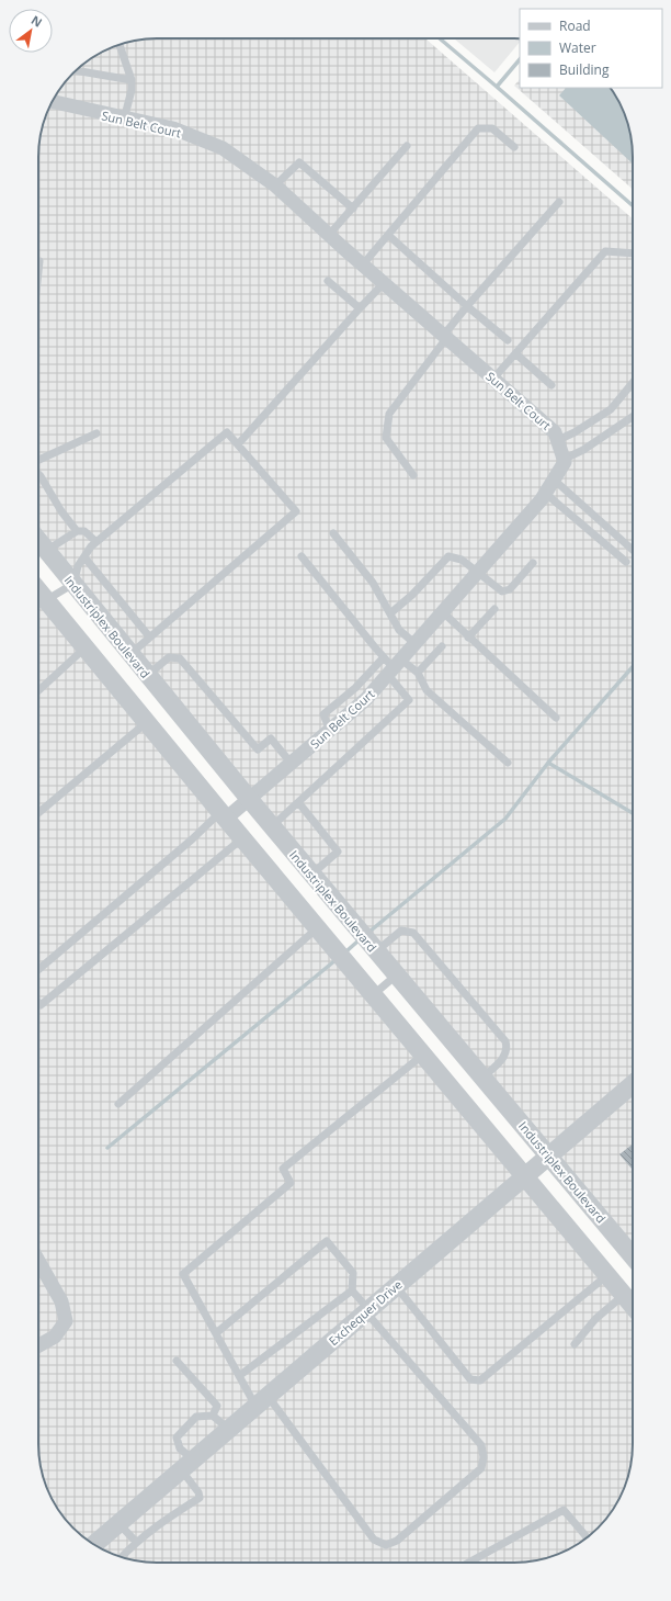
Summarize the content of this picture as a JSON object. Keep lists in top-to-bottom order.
{
  "streets": {
    "street": ["Sun Belt Court", "Industriplex Boulevard", "Exchequer Drive"]
  },
  "crossings": [
    ["Sun Belt Court", "Industriplex Boulevard"],
    ["Industriplex Boulevard", "Exchequer Drive"]
  ],
  "legend": ["Road", "Water", "Building"],
  "north": "top right"
}
